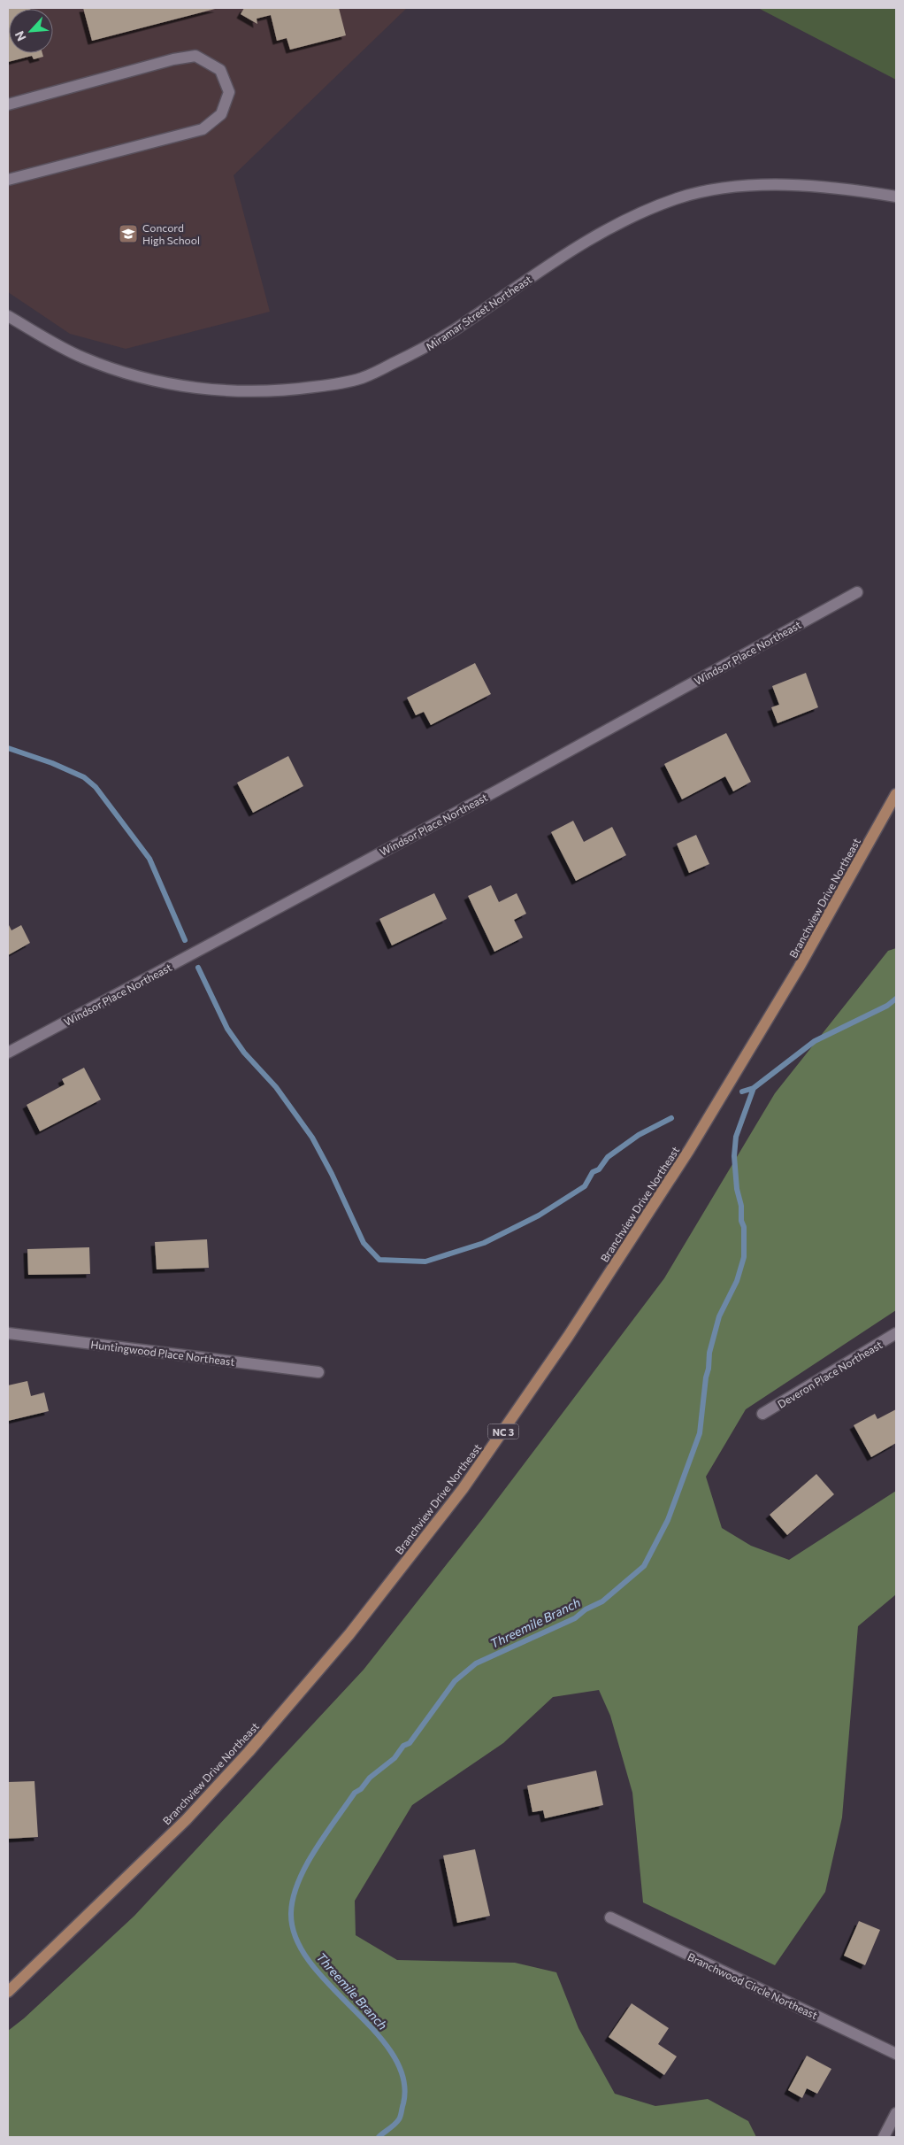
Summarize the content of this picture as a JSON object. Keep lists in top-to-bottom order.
{
  "streets": {
    "main road": ["Branchview Drive Northeast", "NC 3"],
    "street": [
      "Miramar Street Northeast",
      "Windsor Place Northeast",
      "Huntingwood Place Northeast",
      "Deveron Place Northeast",
      "Branchwood Circle Northeast"
    ]
  },
  "water": ["Threemile Branch"],
  "places": {
    "school or university": ["Concord High School"]
  },
  "north": "bottom left"
}
